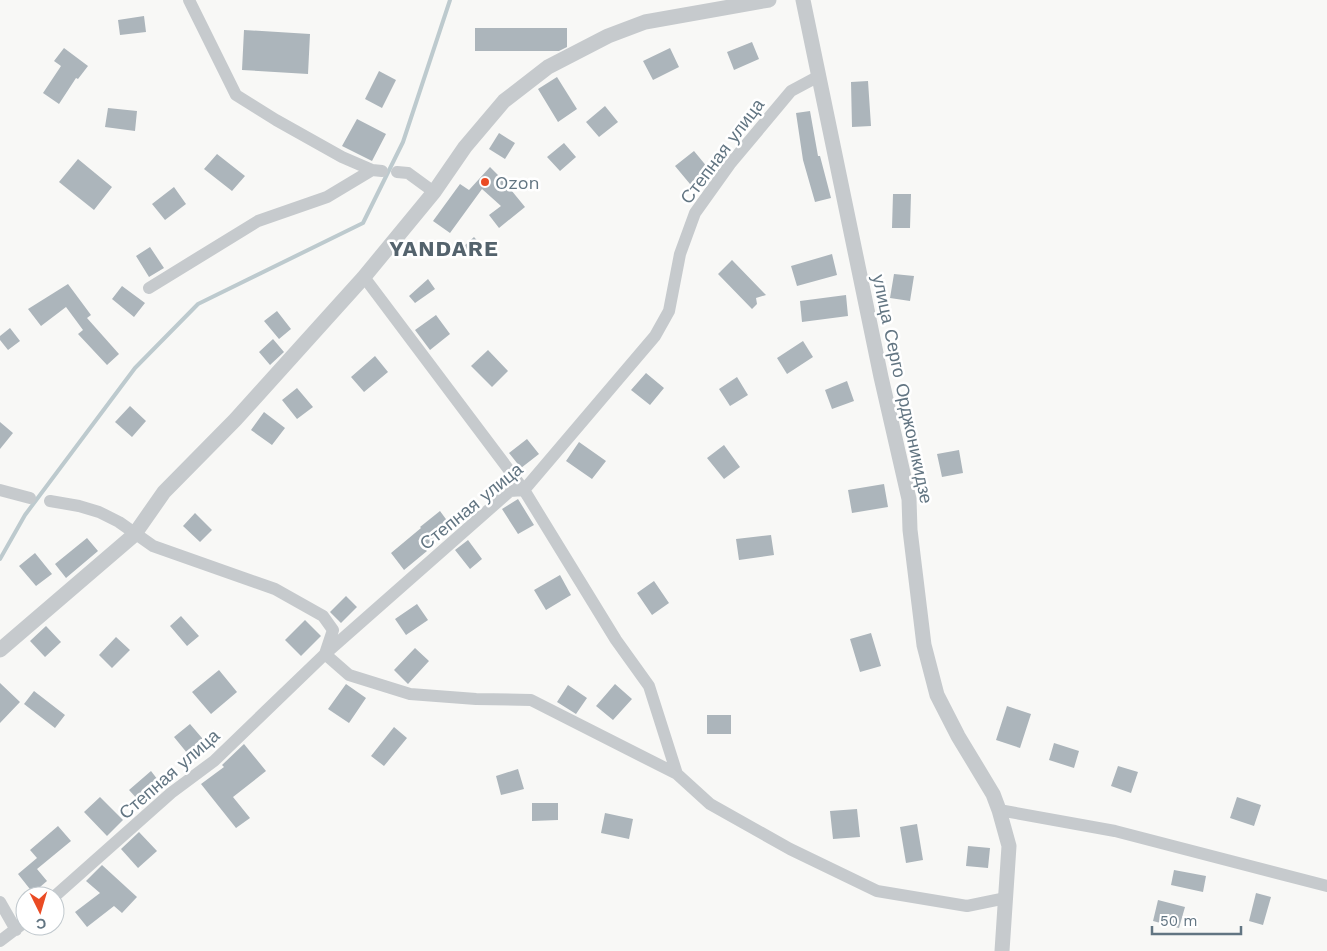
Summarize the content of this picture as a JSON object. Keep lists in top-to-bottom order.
{
  "streets": {
    "street": ["Степная улица", "улица Серго Орджоникидзе"]
  },
  "crossings": [
    ["Степная улица", "улица Серго Орджоникидзе"]
  ],
  "districts": ["YANDARE"],
  "places": ["Ozon"],
  "scale_bar": "50 m",
  "north": "bottom"
}
